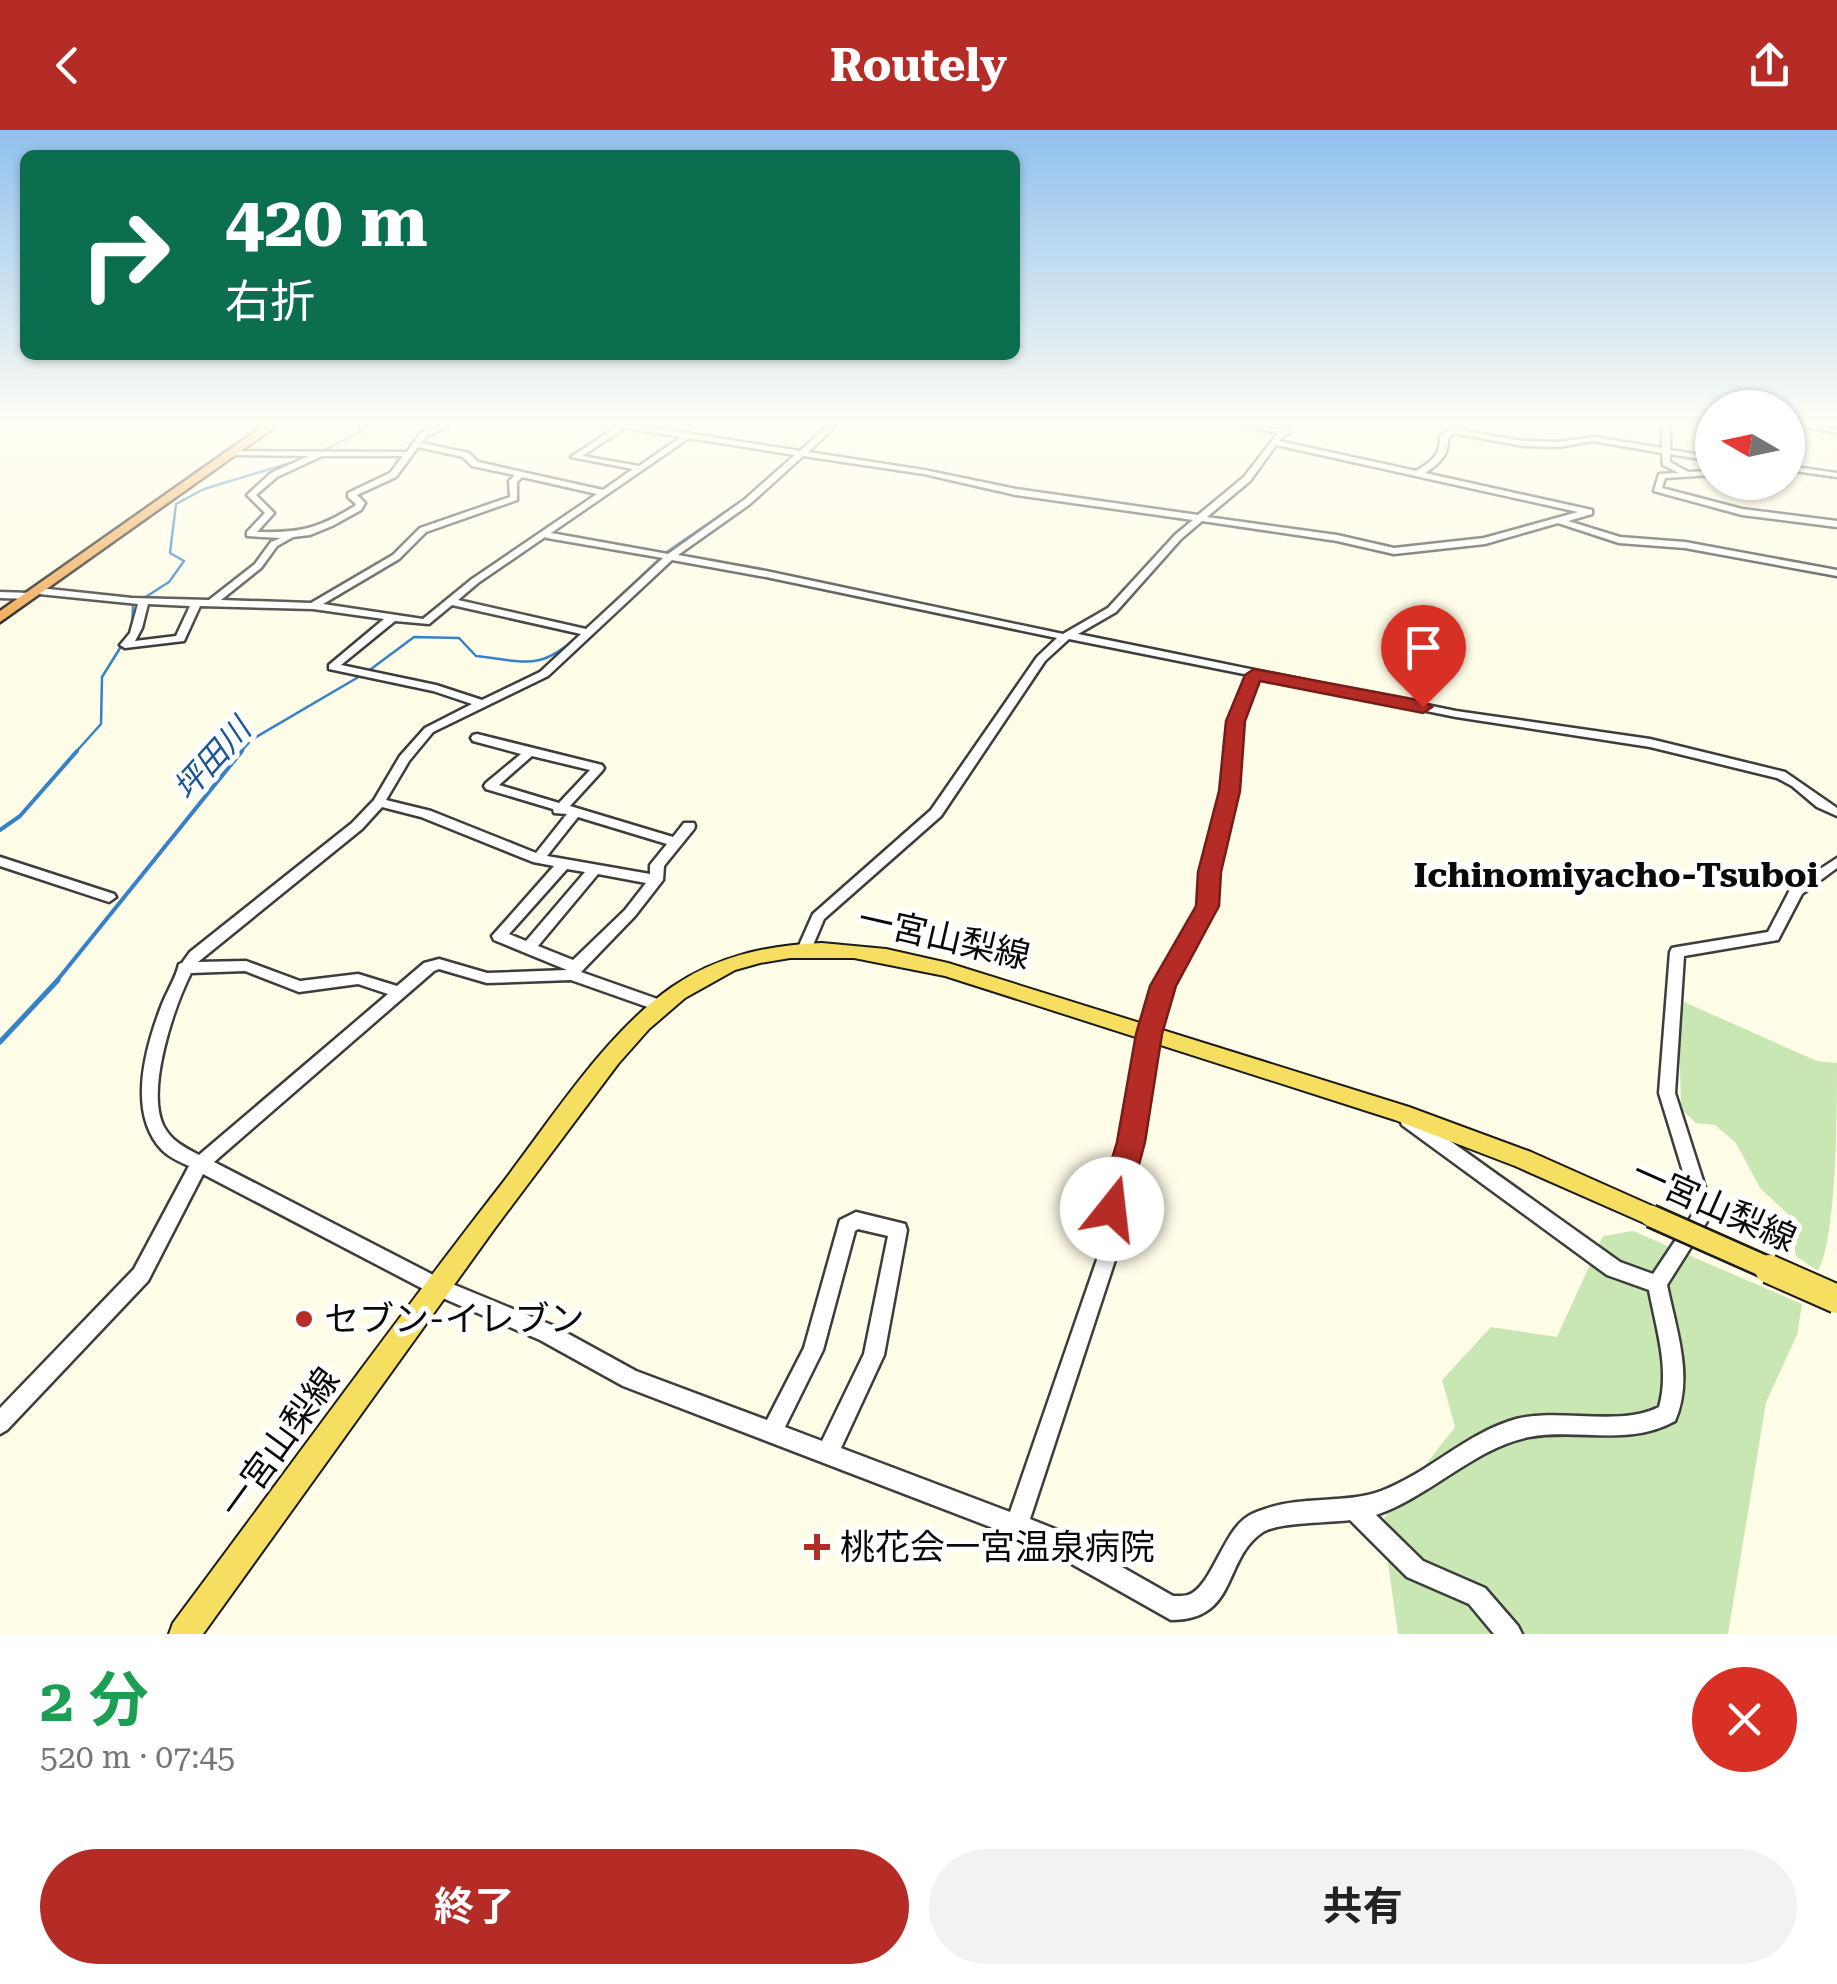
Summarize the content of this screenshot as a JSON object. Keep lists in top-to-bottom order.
{
  "streets": {
    "main road": ["一宮山梨線"]
  },
  "districts": ["Ichinomiyacho-Tsuboi"],
  "water": ["坪田川"],
  "places": {
    "other": ["セブン-イレブン"],
    "health": ["桃花会一宮温泉病院"]
  },
  "north": "left",
  "page": {
    "header": "Routely",
    "turn": ["420 m", "右折"],
    "heading": ["2 分", "520 m · 07:45"],
    "buttons": ["終了", "共有"]
  }
}
